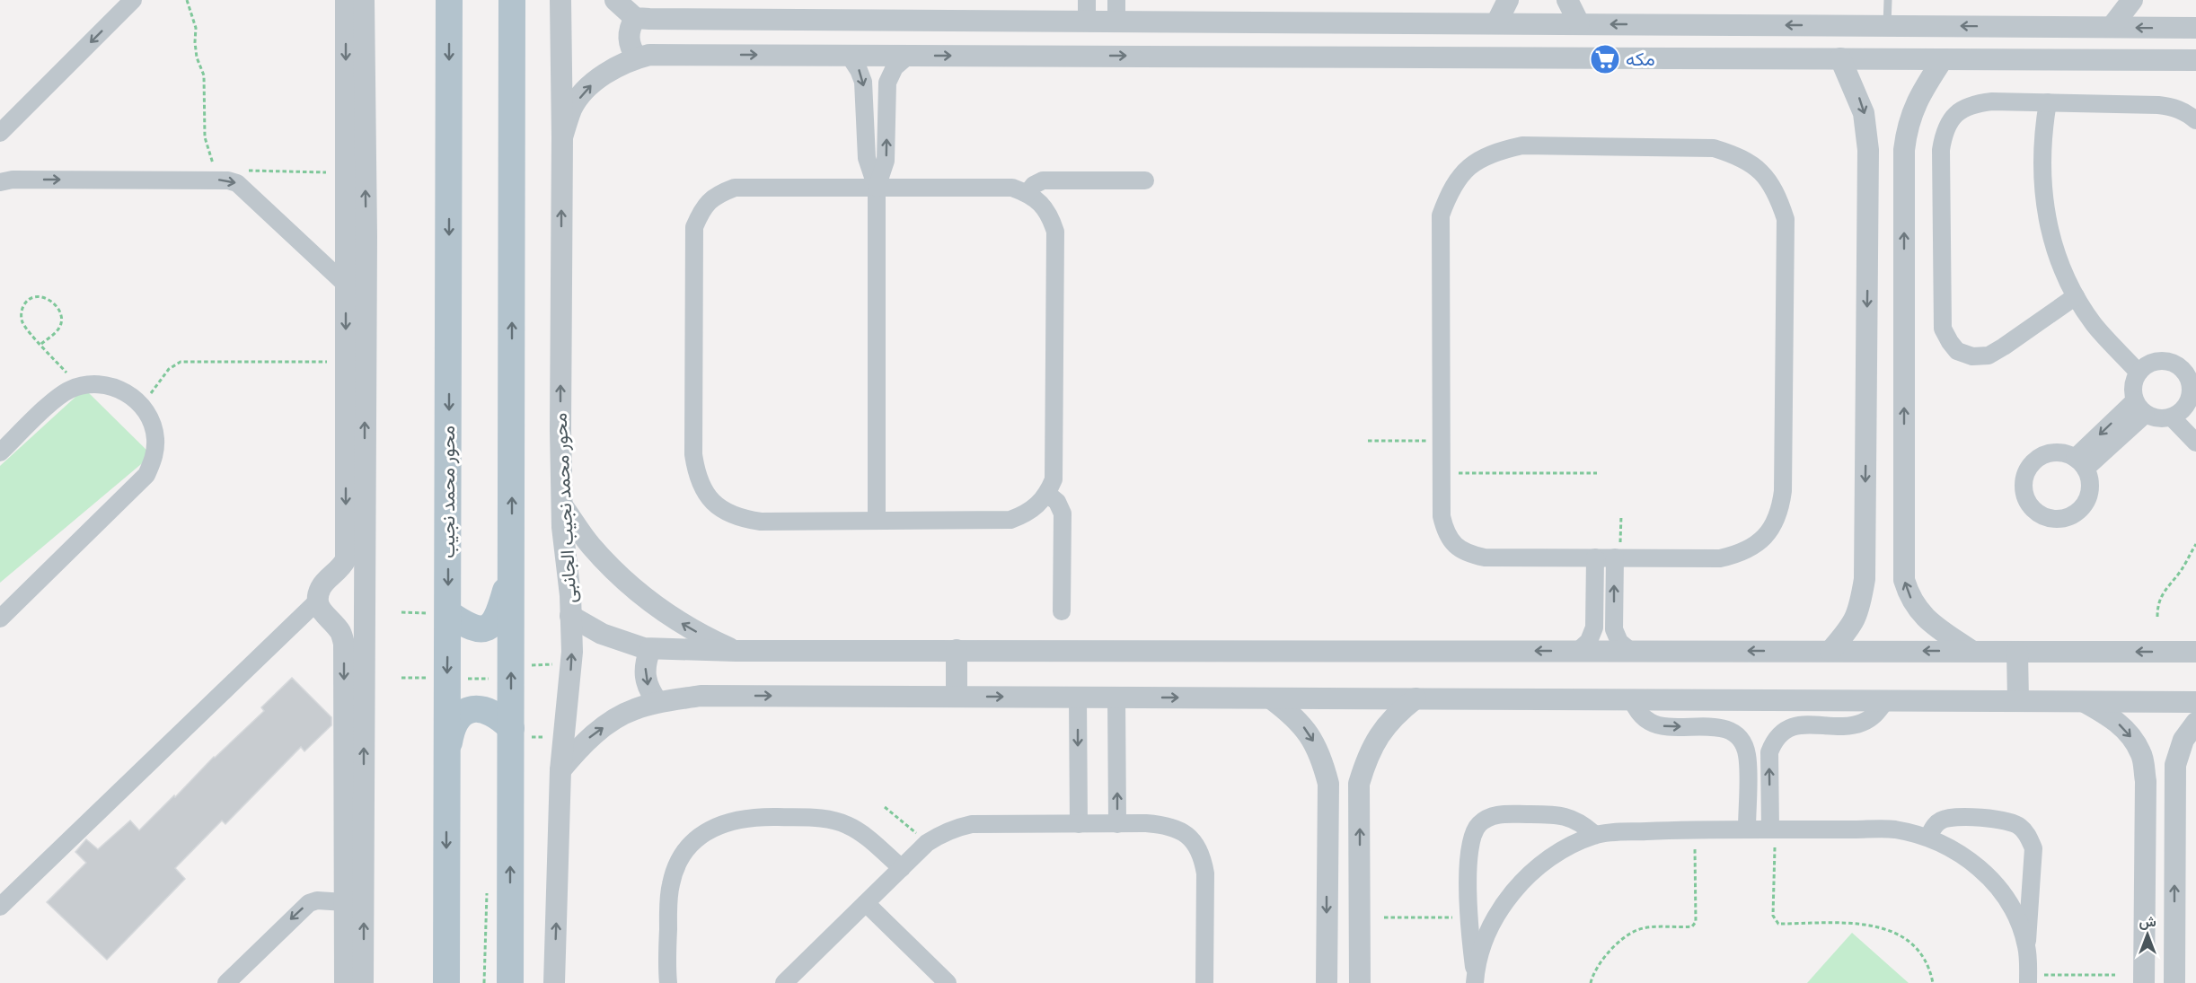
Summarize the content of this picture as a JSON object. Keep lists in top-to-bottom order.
{
  "streets": {
    "main road": ["محور محمد نجيب"],
    "street": ["محور محمد نجيب الجانبى"]
  },
  "one_way": ["محور محمد نجيب الجانبى"],
  "places": {
    "supermarket": ["مكه"]
  },
  "north": "top"
}
